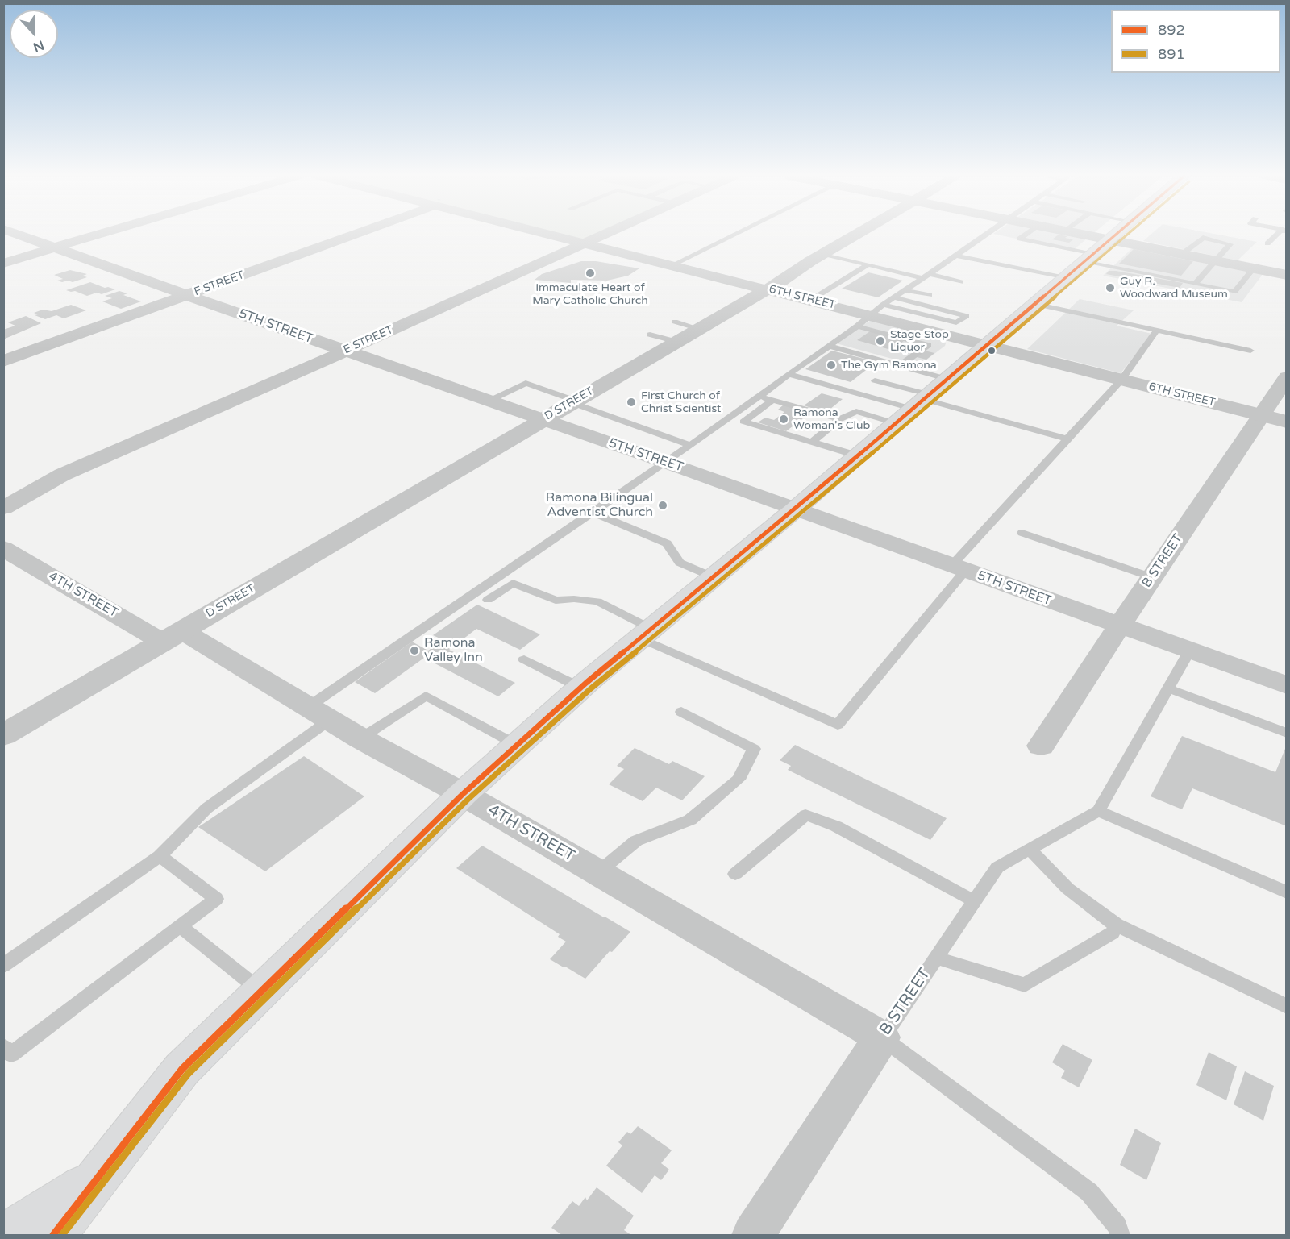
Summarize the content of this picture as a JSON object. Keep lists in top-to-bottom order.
{
  "streets": {
    "street": [
      "F STREET",
      "6TH STREET",
      "5TH STREET",
      "E STREET",
      "D STREET",
      "B STREET",
      "4TH STREET"
    ]
  },
  "crossings": [
    ["F STREET", "5TH STREET"],
    ["6TH STREET", "E STREET"],
    ["6TH STREET", "D STREET"],
    ["6TH STREET", "B STREET"],
    ["5TH STREET", "E STREET"],
    ["5TH STREET", "D STREET"],
    ["5TH STREET", "B STREET"],
    ["D STREET", "4TH STREET"],
    ["B STREET", "4TH STREET"]
  ],
  "places": [
    "Immaculate Heart of Mary Catholic Church",
    "Guy R. Woodward Museum",
    "Stage Stop Liquor",
    "The Gym Ramona",
    "First Church of Christ Scientist",
    "Ramona Woman's Club",
    "Ramona Bilingual Adventist Church",
    "Ramona Valley Inn"
  ],
  "lines": ["transit line 892", "transit line 891"],
  "legend": ["892", "891"],
  "north": "bottom"
}
